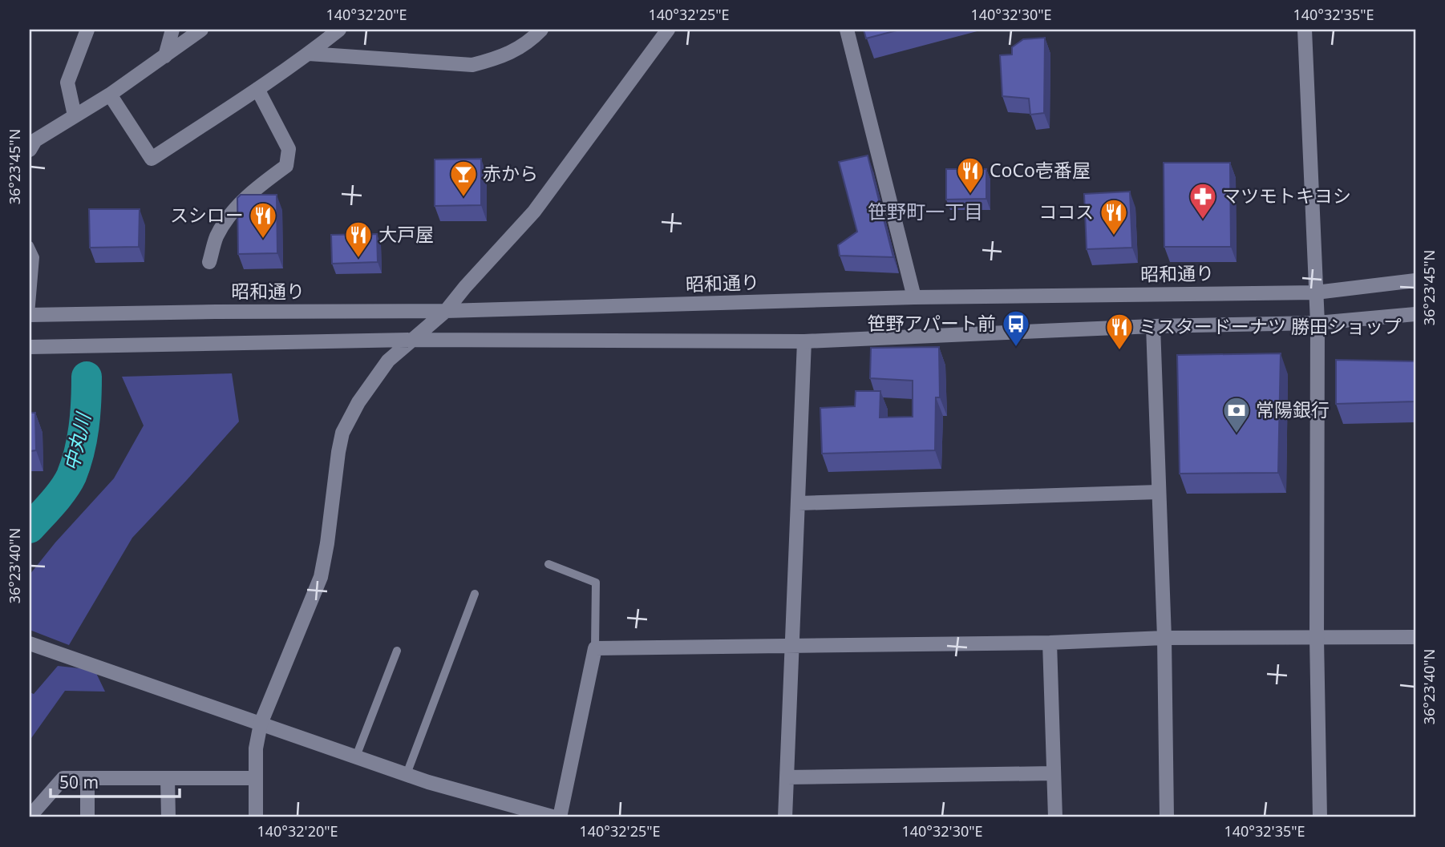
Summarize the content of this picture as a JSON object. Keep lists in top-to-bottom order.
{
  "streets": {
    "street": ["昭和通り"]
  },
  "districts": ["笹野町一丁目"],
  "water": ["中丸川"],
  "places": {
    "restaurant": [
      "CoCo壱番屋",
      "ココス",
      "スシロー",
      "大戸屋",
      "ミスタードーナツ 勝田ショップ"
    ],
    "bar": ["赤から"],
    "pharmacy": ["マツモトキヨシ"],
    "bus stop": ["笹野アパート前"],
    "bank": ["常陽銀行"]
  },
  "scale_bar": "50 m",
  "coordinates": [
    "140°32'20\"E",
    "140°32'25\"E",
    "140°32'30\"E",
    "140°32'35\"E",
    "36°23'45\"N",
    "36°23'40\"N"
  ]
}
